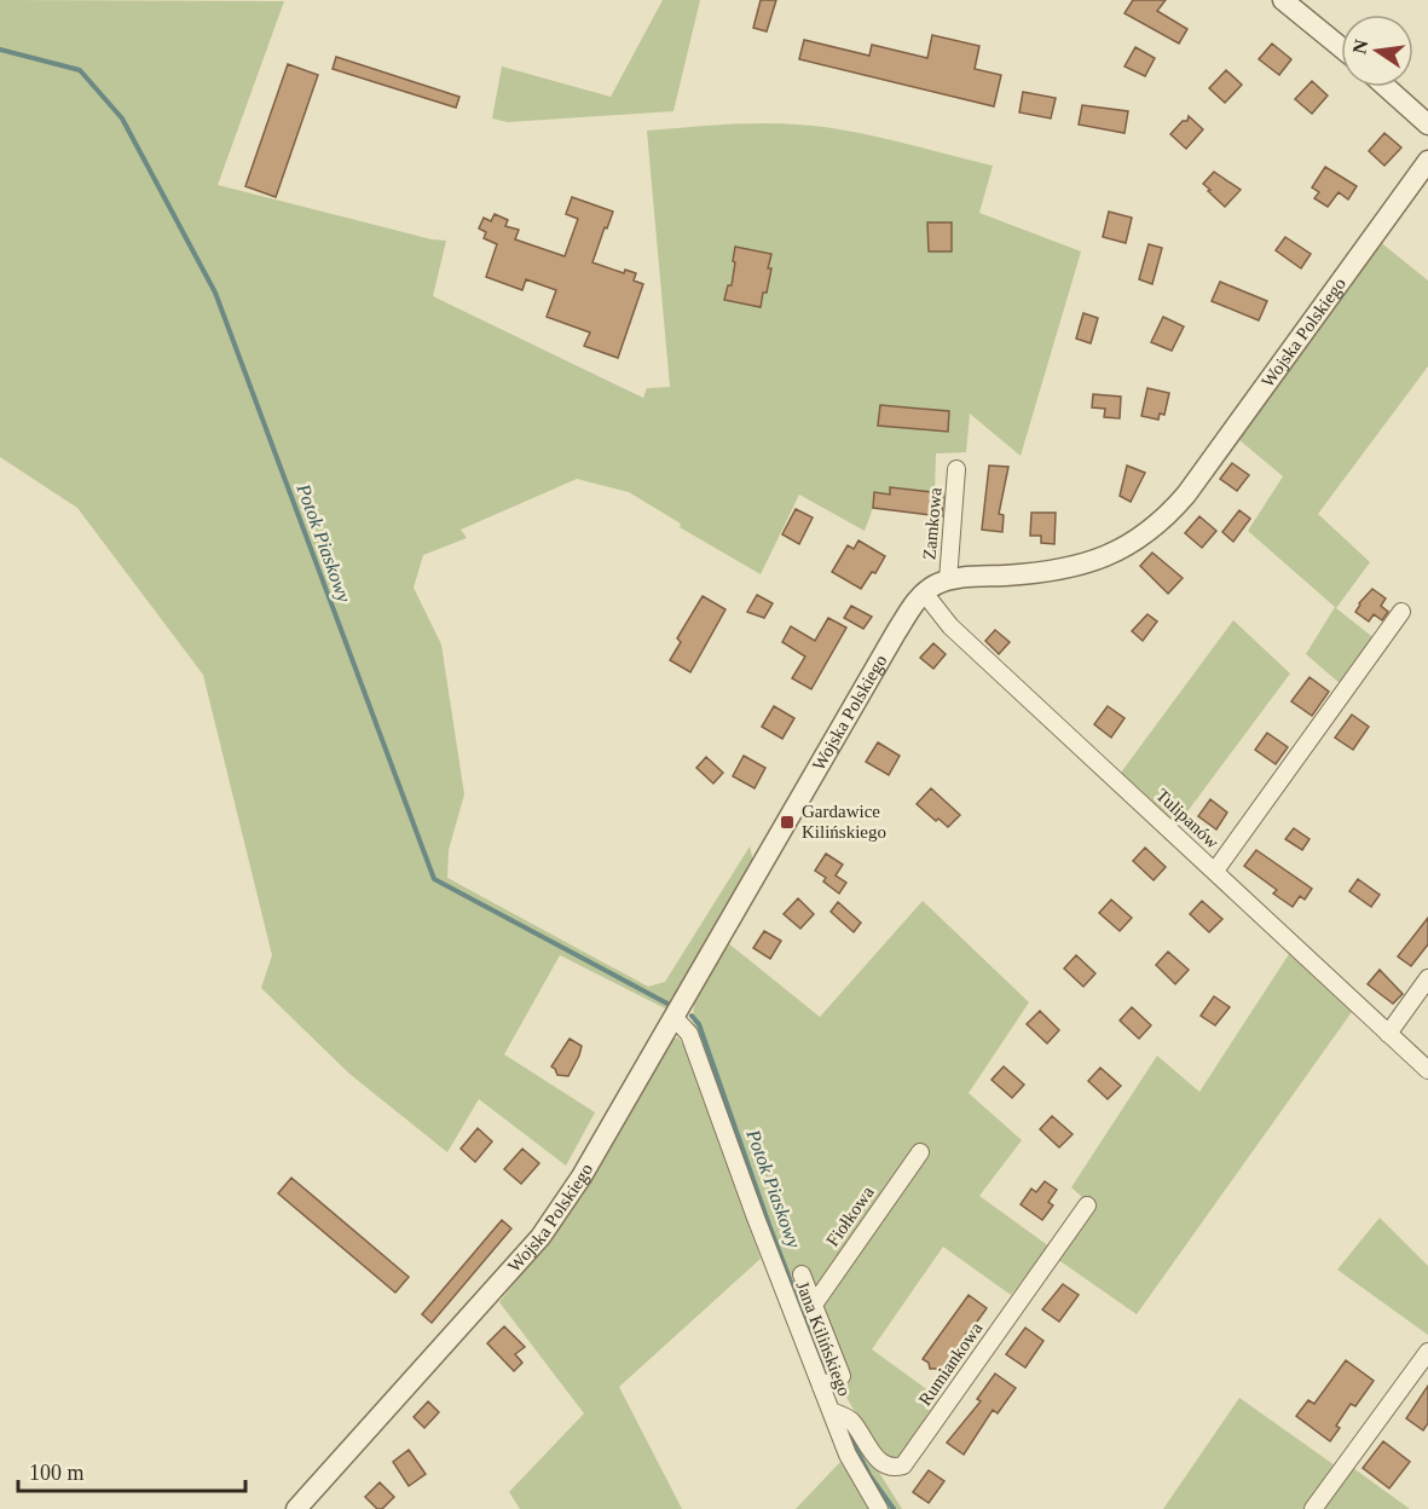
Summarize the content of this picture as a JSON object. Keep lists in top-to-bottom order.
{
  "streets": {
    "street": [
      "Wojska Polskiego",
      "Zamkowa",
      "Tulipanów",
      "Fiołkowa",
      "Jana Kilińskiego",
      "Rumiankowa"
    ]
  },
  "crossings": [
    ["Wojska Polskiego", "Zamkowa"],
    ["Wojska Polskiego", "Tulipanów"],
    ["Wojska Polskiego", "Jana Kilińskiego"],
    ["Jana Kilińskiego", "Rumiankowa"]
  ],
  "water": ["Potok Piaskowy"],
  "places": {
    "transit": ["Gardawice Kilińskiego"]
  },
  "scale_bar": "100 m",
  "north": "left"
}
